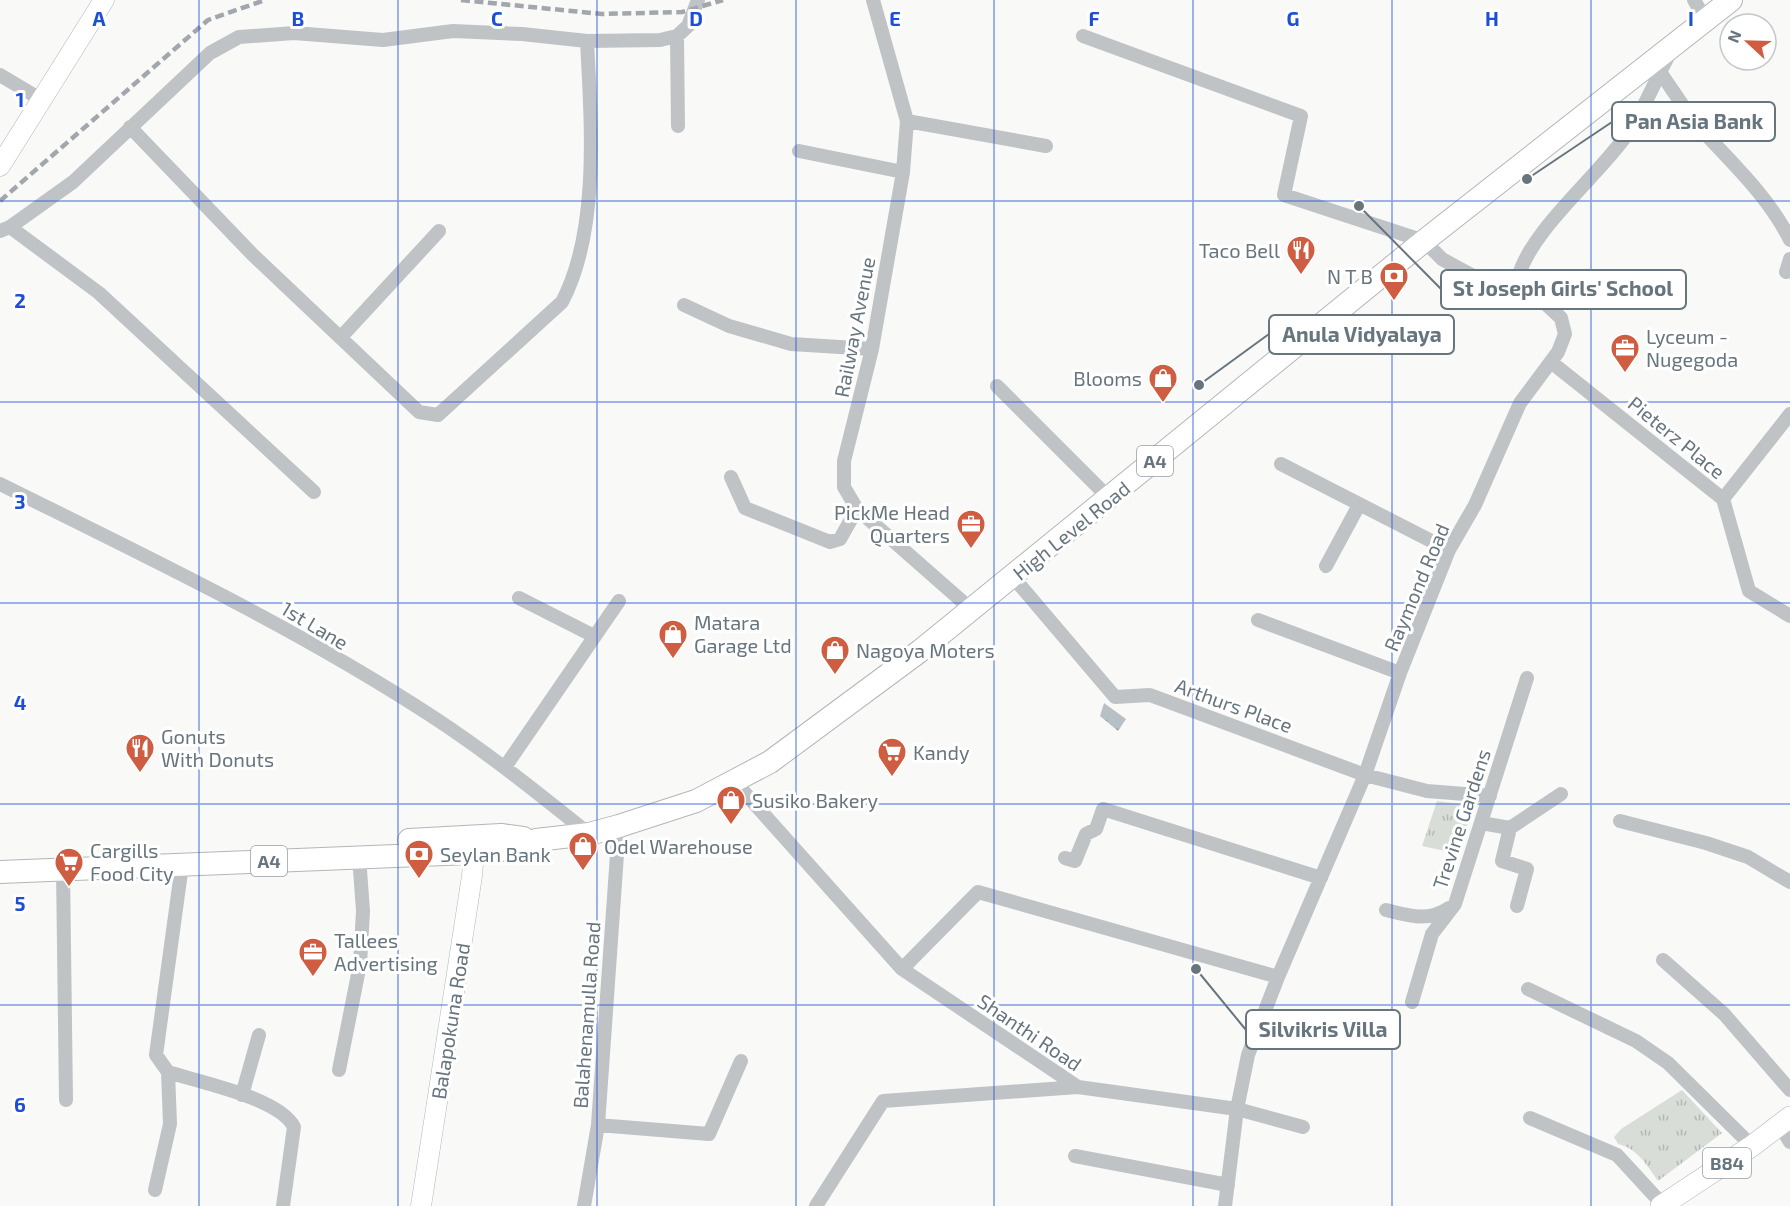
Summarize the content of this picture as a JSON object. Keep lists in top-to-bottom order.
{
  "streets": {
    "highway": ["A4", "High Level Road"],
    "main road": ["Balapokuna Road", "B84"],
    "street": [
      "Railway Avenue",
      "Pieterz Place",
      "Raymond Road",
      "1st Lane",
      "Arthurs Place",
      "Trevine Gardens",
      "Balahenamulla Road",
      "Shanthi Road"
    ]
  },
  "crossings": [
    ["Railway Avenue", "High Level Road"],
    ["Pieterz Place", "Raymond Road"],
    ["High Level Road", "1st Lane"],
    ["High Level Road", "Arthurs Place"],
    ["High Level Road", "Balahenamulla Road"],
    ["High Level Road", "Balapokuna Road"],
    ["High Level Road", "Shanthi Road"],
    ["Raymond Road", "Arthurs Place"],
    ["Arthurs Place", "Trevine Gardens"]
  ],
  "places": {
    "other": [
      "Pan Asia Bank",
      "St Joseph Girls' School",
      "Anula Vidyalaya",
      "Silvikris Villa"
    ],
    "restaurant": ["Taco Bell", "Gonuts With Donuts"],
    "bank": ["N T B", "Seylan Bank"],
    "office": ["Lyceum - Nugegoda", "PickMe Head Quarters", "Tallees Advertising"],
    "shop": [
      "Blooms",
      "Matara Garage Ltd",
      "Nagoya Moters",
      "Susiko Bakery",
      "Odel Warehouse"
    ],
    "supermarket": ["Kandy", "Cargills Food City"]
  },
  "north": "left",
  "grid": {
    "columns": [
      "A",
      "B",
      "C",
      "D",
      "E",
      "F",
      "G",
      "H",
      "I"
    ],
    "rows": [
      "1",
      "2",
      "3",
      "4",
      "5",
      "6"
    ]
  }
}
